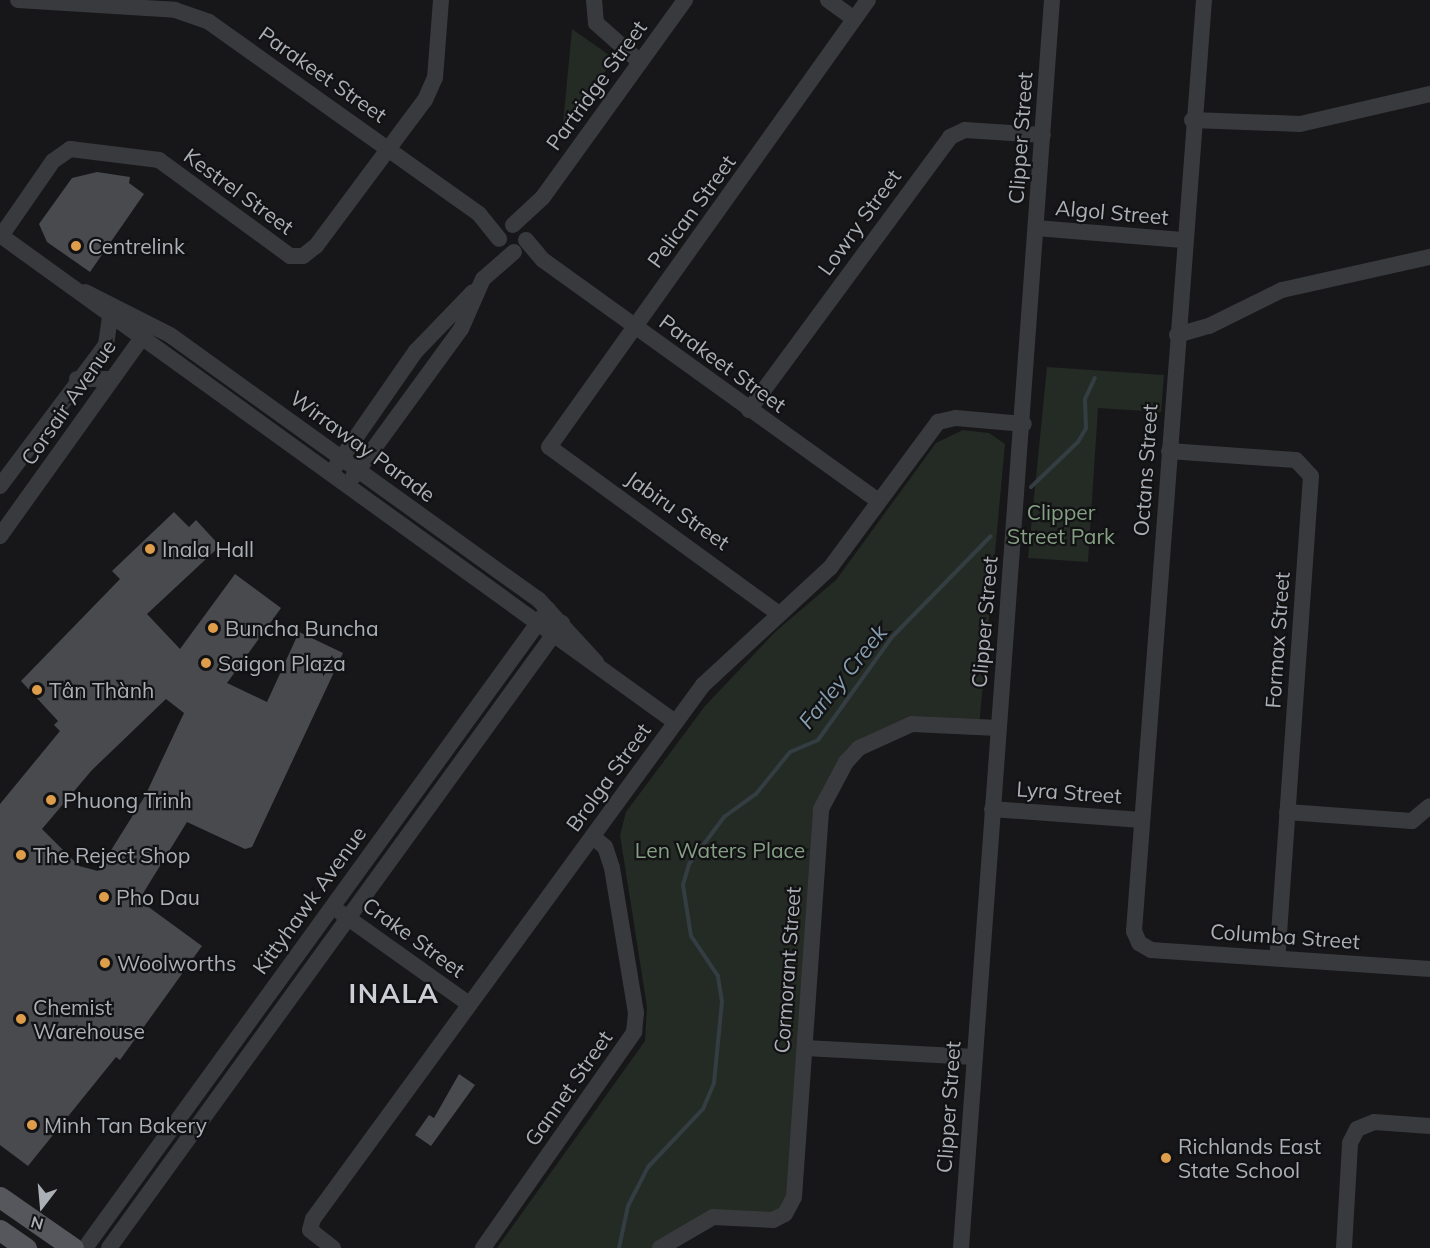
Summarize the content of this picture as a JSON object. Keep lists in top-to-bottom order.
{
  "streets": {
    "street": [
      "Parakeet Street",
      "Partridge Street",
      "Clipper Street",
      "Kestrel Street",
      "Pelican Street",
      "Algol Street",
      "Lowry Street",
      "Corsair Avenue",
      "Wirraway Parade",
      "Octans Street",
      "Jabiru Street",
      "Formax Street",
      "Brolga Street",
      "Lyra Street",
      "Kittyhawk Avenue",
      "Columba Street",
      "Crake Street",
      "Cormorant Street",
      "Gannet Street"
    ]
  },
  "crossings": [
    ["Parakeet Street", "Partridge Street"],
    ["Parakeet Street", "Kestrel Street"],
    ["Parakeet Street", "Pelican Street"],
    ["Parakeet Street", "Lowry Street"],
    ["Parakeet Street", "Brolga Street"],
    ["Partridge Street", "Wirraway Parade"],
    ["Clipper Street", "Algol Street"],
    ["Clipper Street", "Lowry Street"],
    ["Clipper Street", "Brolga Street"],
    ["Clipper Street", "Lyra Street"],
    ["Clipper Street", "Cormorant Street"],
    ["Kestrel Street", "Wirraway Parade"],
    ["Pelican Street", "Jabiru Street"],
    ["Algol Street", "Octans Street"],
    ["Corsair Avenue", "Wirraway Parade"],
    ["Wirraway Parade", "Brolga Street"],
    ["Wirraway Parade", "Kittyhawk Avenue"],
    ["Octans Street", "Formax Street"],
    ["Octans Street", "Lyra Street"],
    ["Octans Street", "Columba Street"],
    ["Jabiru Street", "Brolga Street"],
    ["Formax Street", "Columba Street"],
    ["Brolga Street", "Crake Street"],
    ["Brolga Street", "Gannet Street"],
    ["Kittyhawk Avenue", "Crake Street"]
  ],
  "districts": ["INALA"],
  "water": ["Farley Creek"],
  "parks": ["Clipper Street Park", "Len Waters Place"],
  "places": [
    "Centrelink",
    "Inala Hall",
    "Buncha Buncha",
    "Saigon Plaza",
    "Tân Thành",
    "Phuong Trinh",
    "The Reject Shop",
    "Pho Dau",
    "Woolworths",
    "Chemist Warehouse",
    "Minh Tan Bakery",
    "Richlands East State School"
  ],
  "north": "bottom"
}
